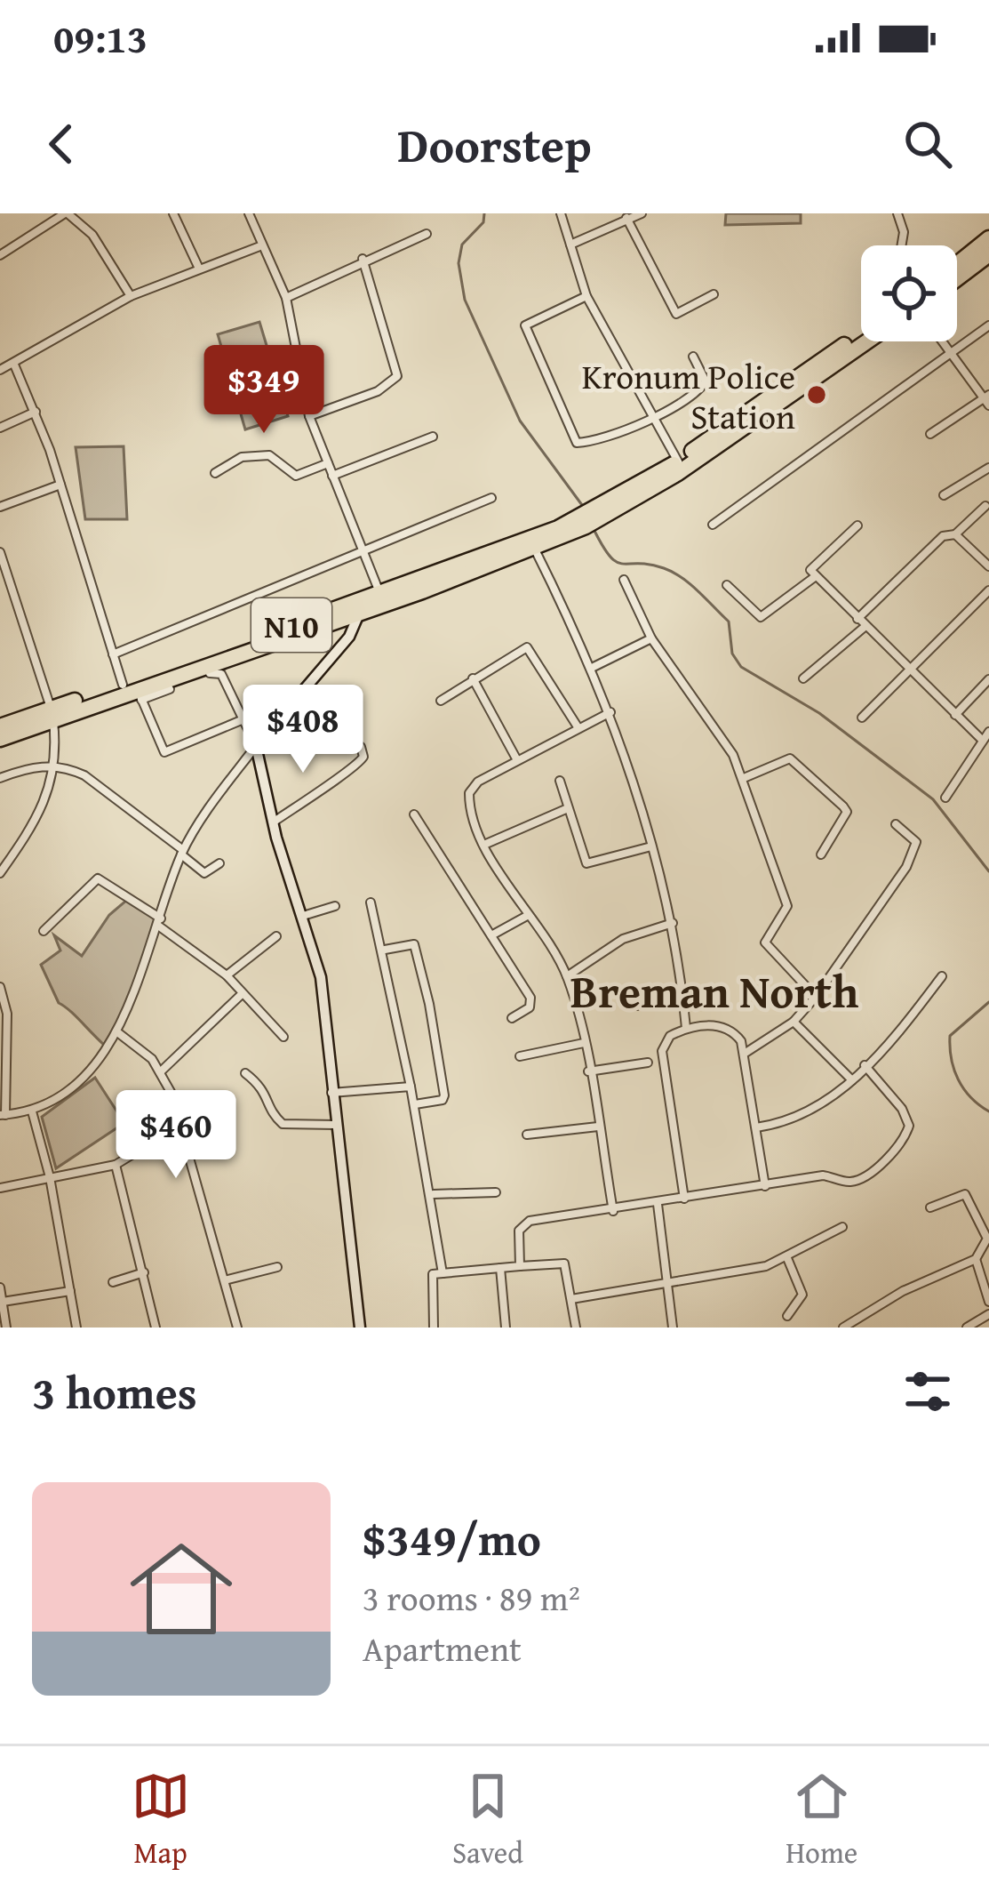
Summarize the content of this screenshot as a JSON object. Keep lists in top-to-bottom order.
{
  "streets": {
    "highway": ["N10"]
  },
  "districts": ["Breman North"],
  "places": ["Kronum Police Station"],
  "page": {
    "status": "09:13",
    "header": "Doorstep",
    "price": ["$349", "$408", "$460"],
    "heading": "3 homes",
    "list": [
      {
        "name": "$349/mo",
        "note": "3 rooms · 89 m² · Apartment"
      }
    ],
    "tabs": ["Map", "Saved", "Home"]
  }
}
